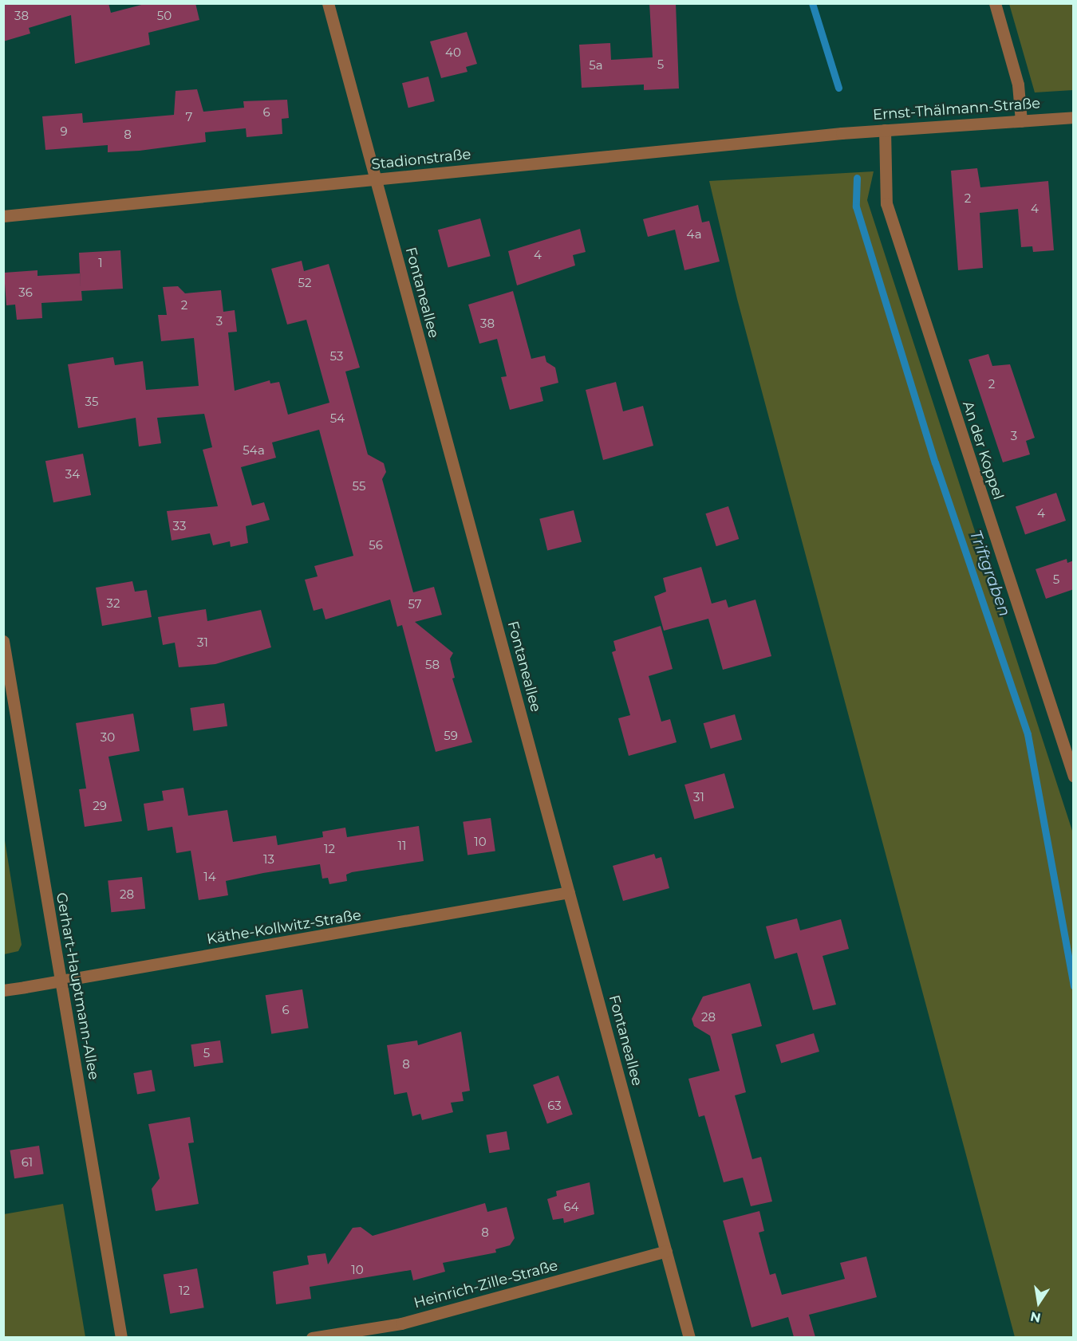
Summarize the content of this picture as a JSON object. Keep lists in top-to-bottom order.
{
  "streets": {
    "street": [
      "Ernst-Thälmann-Straße",
      "Stadionstraße",
      "Fontaneallee",
      "An der Koppel",
      "Käthe-Kollwitz-Straße",
      "Gerhart-Hauptmann-Allee",
      "Heinrich-Zille-Straße"
    ]
  },
  "crossings": [
    ["Ernst-Thälmann-Straße", "Stadionstraße"],
    ["Ernst-Thälmann-Straße", "An der Koppel"],
    ["Stadionstraße", "Fontaneallee"],
    ["Fontaneallee", "Käthe-Kollwitz-Straße"],
    ["Fontaneallee", "Heinrich-Zille-Straße"],
    ["Käthe-Kollwitz-Straße", "Gerhart-Hauptmann-Allee"]
  ],
  "water": ["Triftgraben"],
  "house_numbers": [
    "38",
    "50",
    "40",
    "5",
    "5a",
    "6",
    "7",
    "9",
    "8",
    "2",
    "4",
    "4a",
    "4",
    "1",
    "52",
    "36",
    "2",
    "3",
    "38",
    "53",
    "2",
    "35",
    "54",
    "3",
    "54a",
    "34",
    "55",
    "4",
    "33",
    "56",
    "5",
    "32",
    "57",
    "31",
    "58",
    "59",
    "30",
    "31",
    "29",
    "10",
    "11",
    "12",
    "13",
    "14",
    "28",
    "6",
    "28",
    "5",
    "8",
    "63",
    "61",
    "64",
    "8",
    "10",
    "12"
  ],
  "north": "bottom"
}
